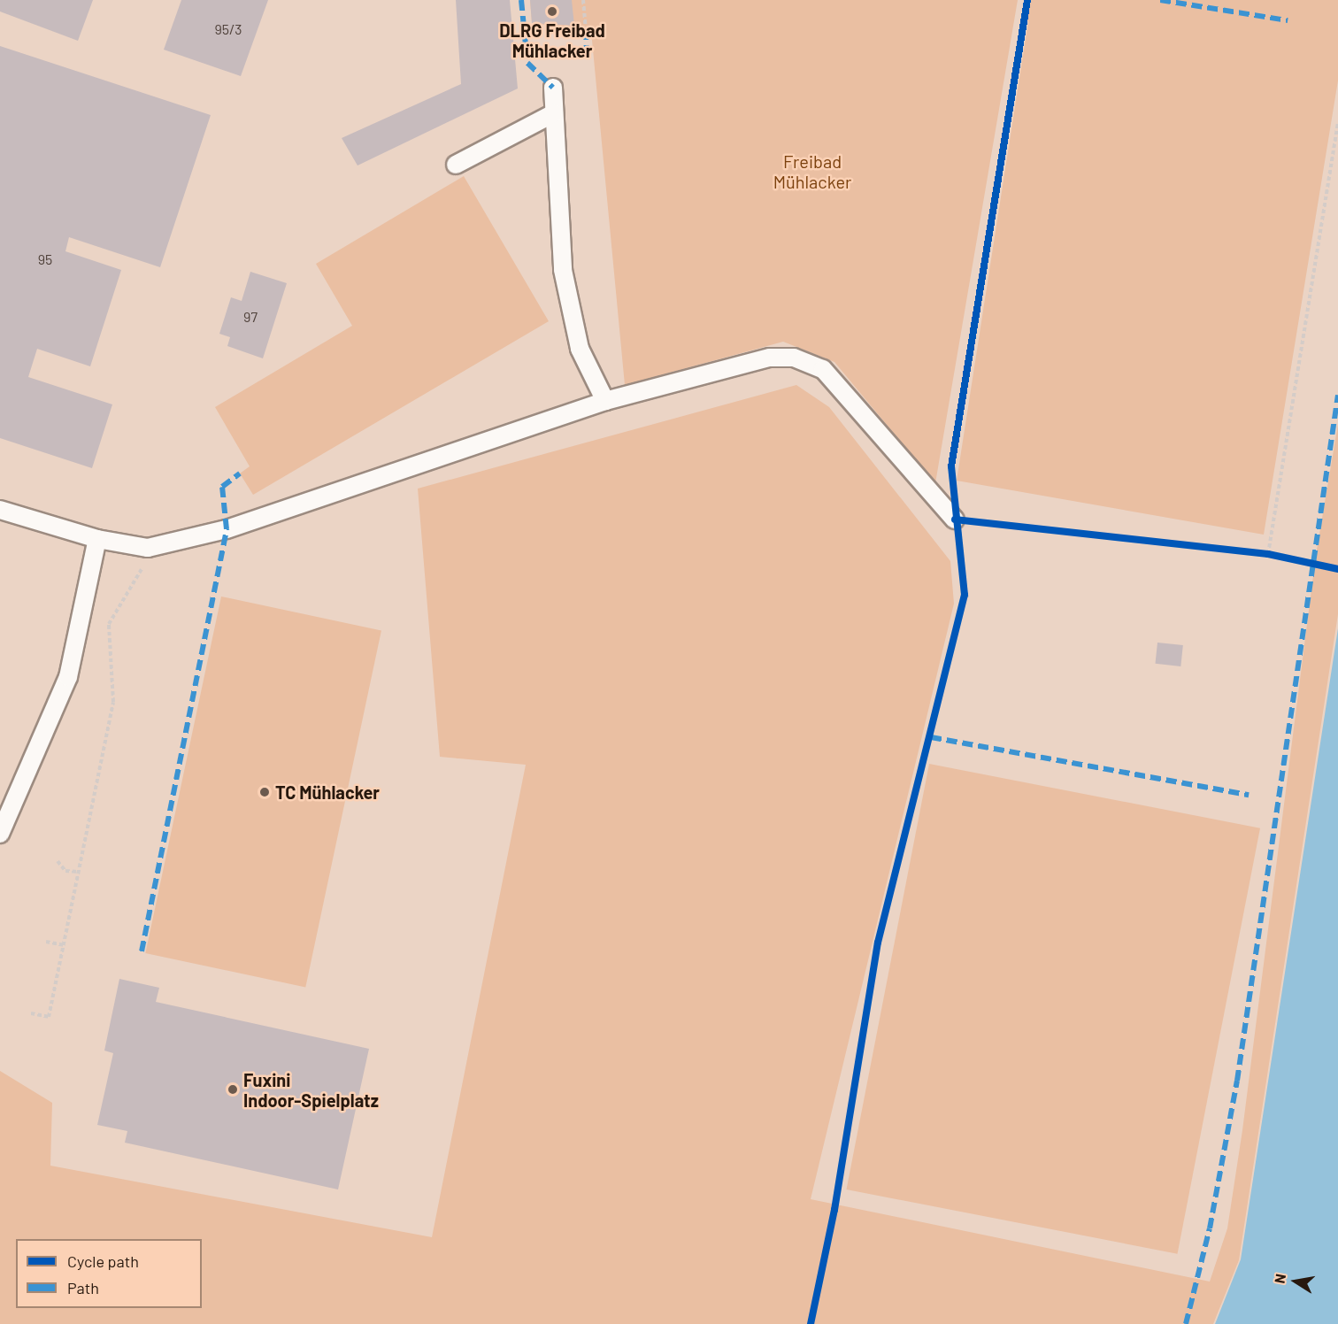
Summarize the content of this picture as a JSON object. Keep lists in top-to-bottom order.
{
  "parks": ["Freibad Mühlacker"],
  "places": ["DLRG Freibad Mühlacker", "TC Mühlacker", "Fuxini Indoor-Spielplatz"],
  "house_numbers": ["95/3", "95", "97"],
  "legend": ["Cycle path", "Path"],
  "north": "left"
}
